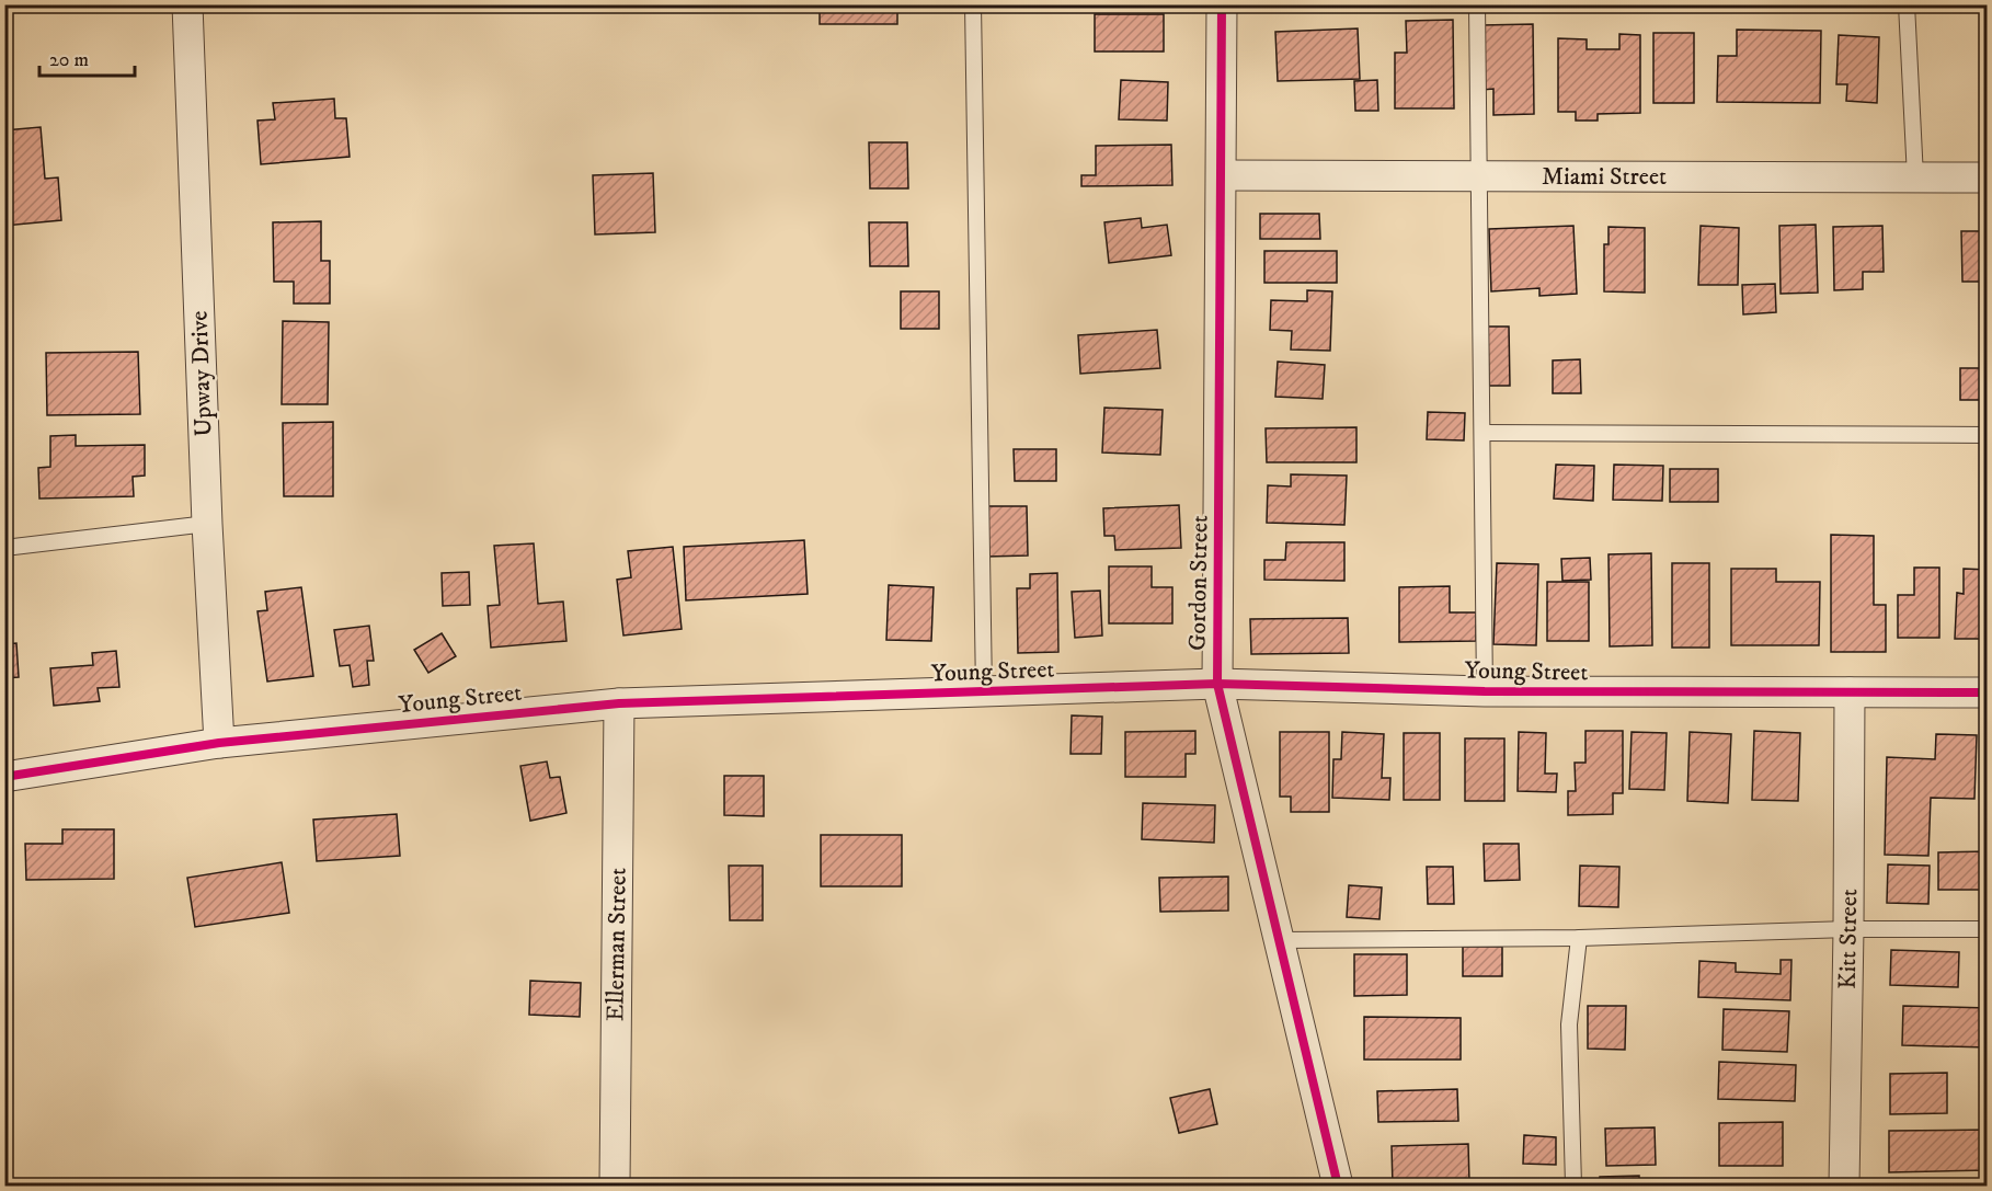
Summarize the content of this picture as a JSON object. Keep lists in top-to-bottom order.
{
  "streets": {
    "street": [
      "Miami Street",
      "Upway Drive",
      "Gordon Street",
      "Young Street",
      "Kitt Street",
      "Ellerman Street"
    ]
  },
  "crossings": [
    ["Miami Street", "Gordon Street"],
    ["Upway Drive", "Young Street"],
    ["Gordon Street", "Young Street"],
    ["Young Street", "Kitt Street"],
    ["Young Street", "Ellerman Street"]
  ],
  "scale_bar": "20 m"
}
